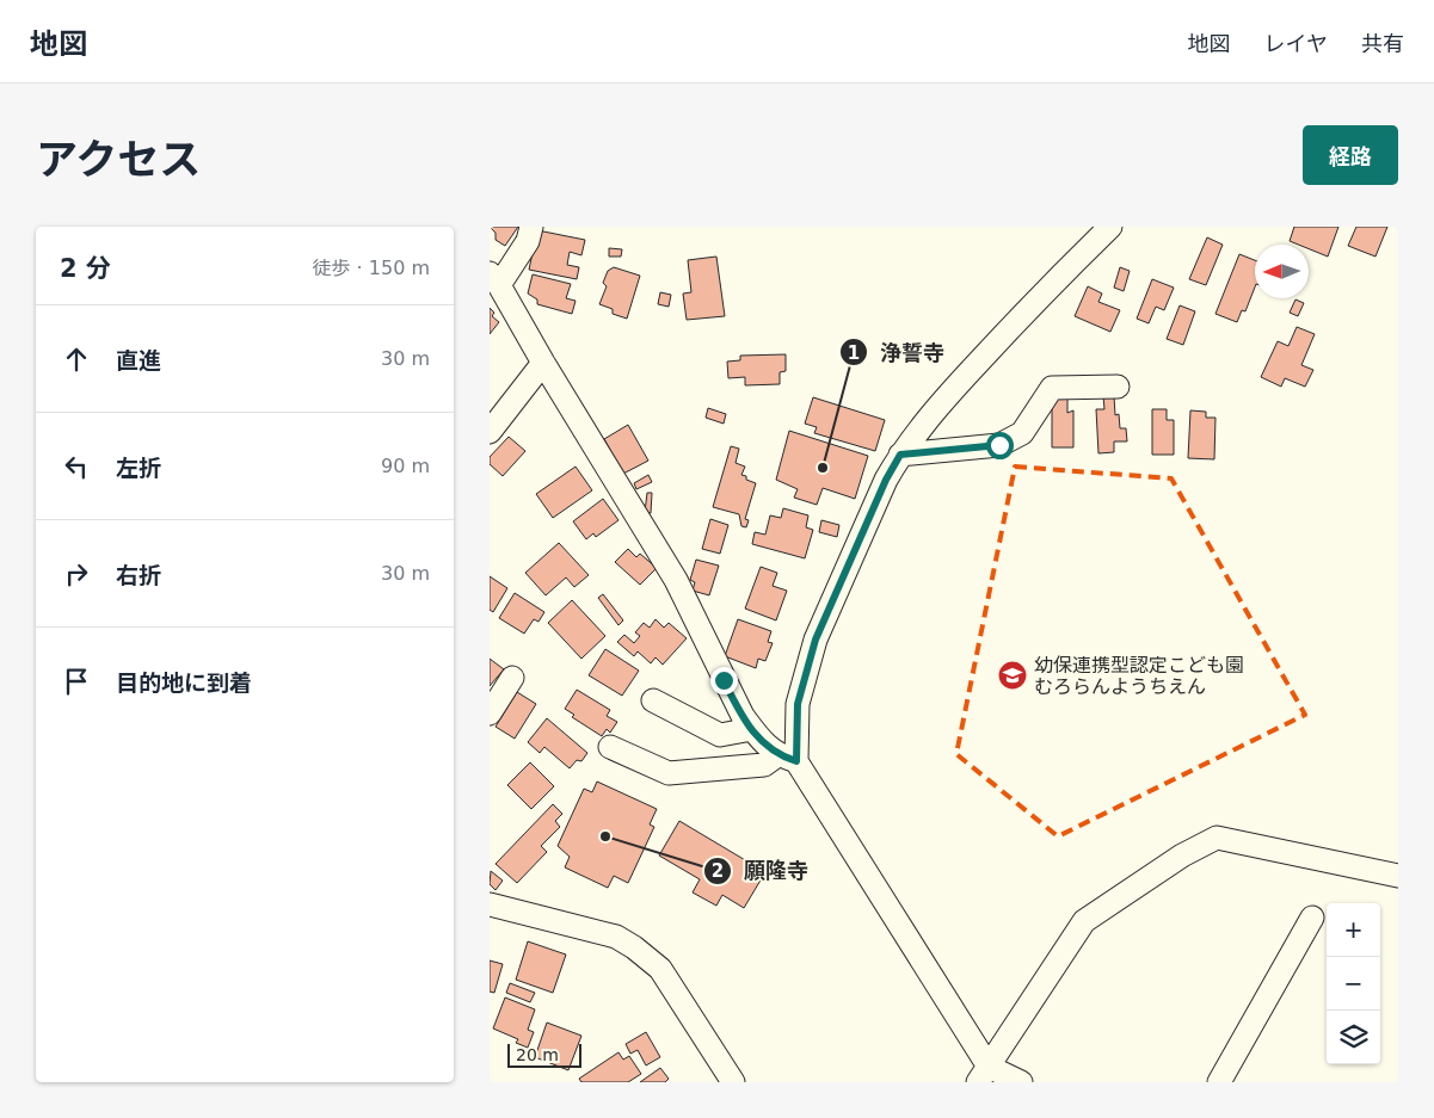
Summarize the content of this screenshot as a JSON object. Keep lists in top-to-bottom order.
{
  "places": {
    "other": ["浄誓寺", "願隆寺"],
    "school or university": ["幼保連携型認定こども園 むろらんようちえん"]
  },
  "scale_bar": "20 m",
  "north": "left",
  "page": {
    "header": "地図",
    "nav": ["地図", "レイヤ", "共有"],
    "title": "アクセス",
    "buttons": "経路",
    "heading": ["2 分", "徒歩 · 150 m"],
    "list": [
      ["直進", "30 m"],
      ["左折", "90 m"],
      ["右折", "30 m"],
      "目的地に到着"
    ],
    "map_buttons": ["+", "−"],
    "scale": "20 m"
  }
}
